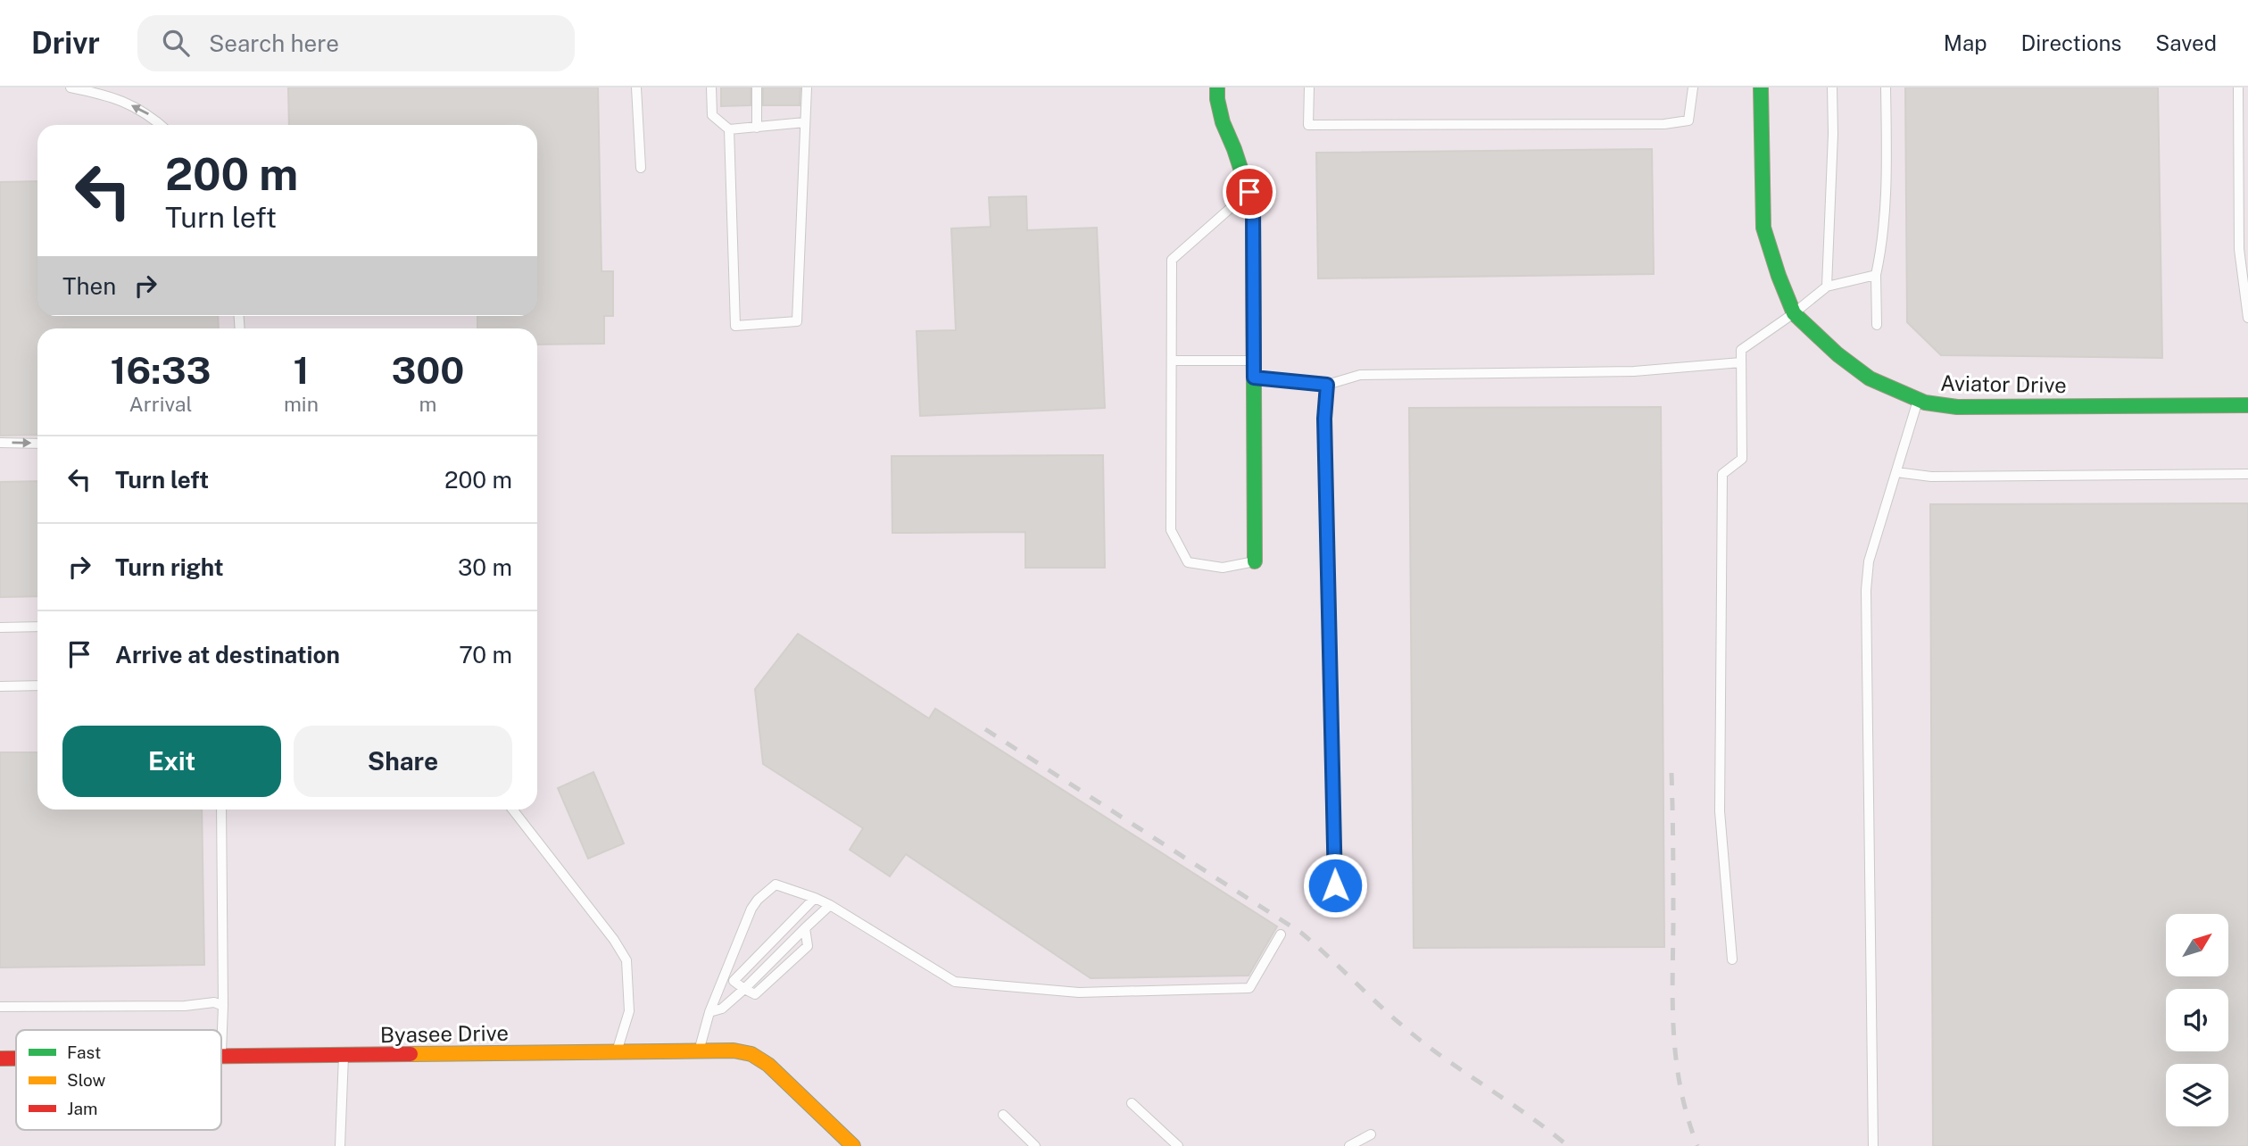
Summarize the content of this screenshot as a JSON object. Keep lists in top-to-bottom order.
{
  "streets": {
    "street": ["Aviator Drive", "Byasee Drive"]
  },
  "legend": ["Fast", "Slow", "Jam"],
  "north": "top right",
  "page": {
    "header": "Drivr",
    "search": "Search here",
    "nav": ["Map", "Directions", "Saved"],
    "turn": ["200 m", "Turn left"],
    "then": "Then",
    "eta": [
      "16:33",
      "Arrival",
      "1",
      "min",
      "300",
      "m"
    ],
    "list": [
      {
        "name": "Turn left",
        "value": "200 m"
      },
      {
        "name": "Turn right",
        "value": "30 m"
      },
      {
        "name": "Arrive at destination",
        "value": "70 m"
      }
    ],
    "buttons": ["Exit", "Share"]
  }
}
